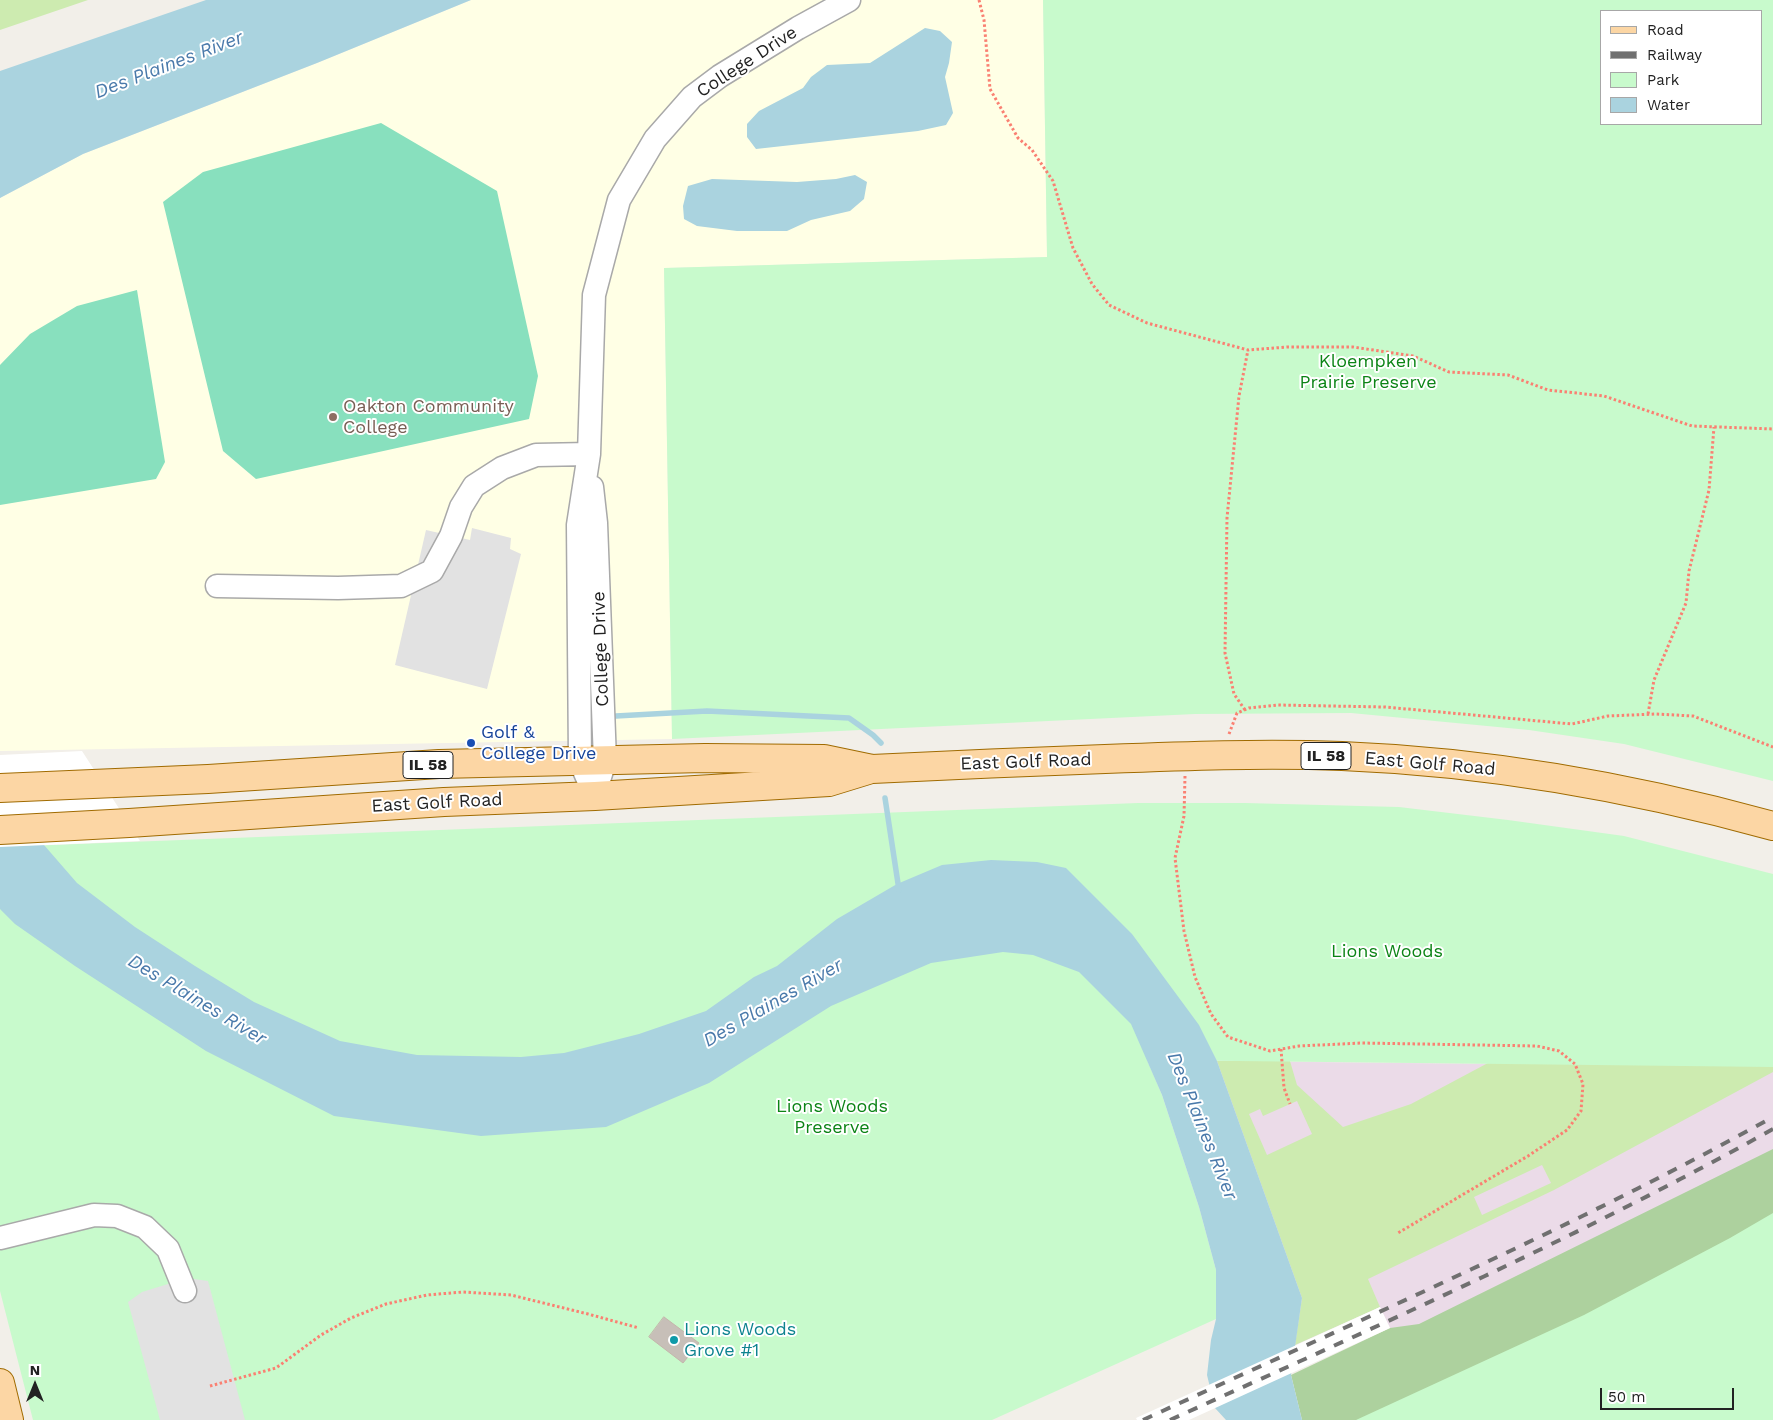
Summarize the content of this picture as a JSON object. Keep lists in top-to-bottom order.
{
  "streets": {
    "main road": ["IL 58", "East Golf Road"],
    "street": ["College Drive"]
  },
  "crossings": [
    ["College Drive", "East Golf Road"]
  ],
  "water": ["Des Plaines River"],
  "parks": ["Kloempken Prairie Preserve", "Lions Woods", "Lions Woods Preserve"],
  "places": ["Oakton Community College", "Golf & College Drive", "Lions Woods Grove #1"],
  "legend": [
    "Road",
    "Railway",
    "Park",
    "Water"
  ],
  "scale_bar": "50 m",
  "north": "top"
}
